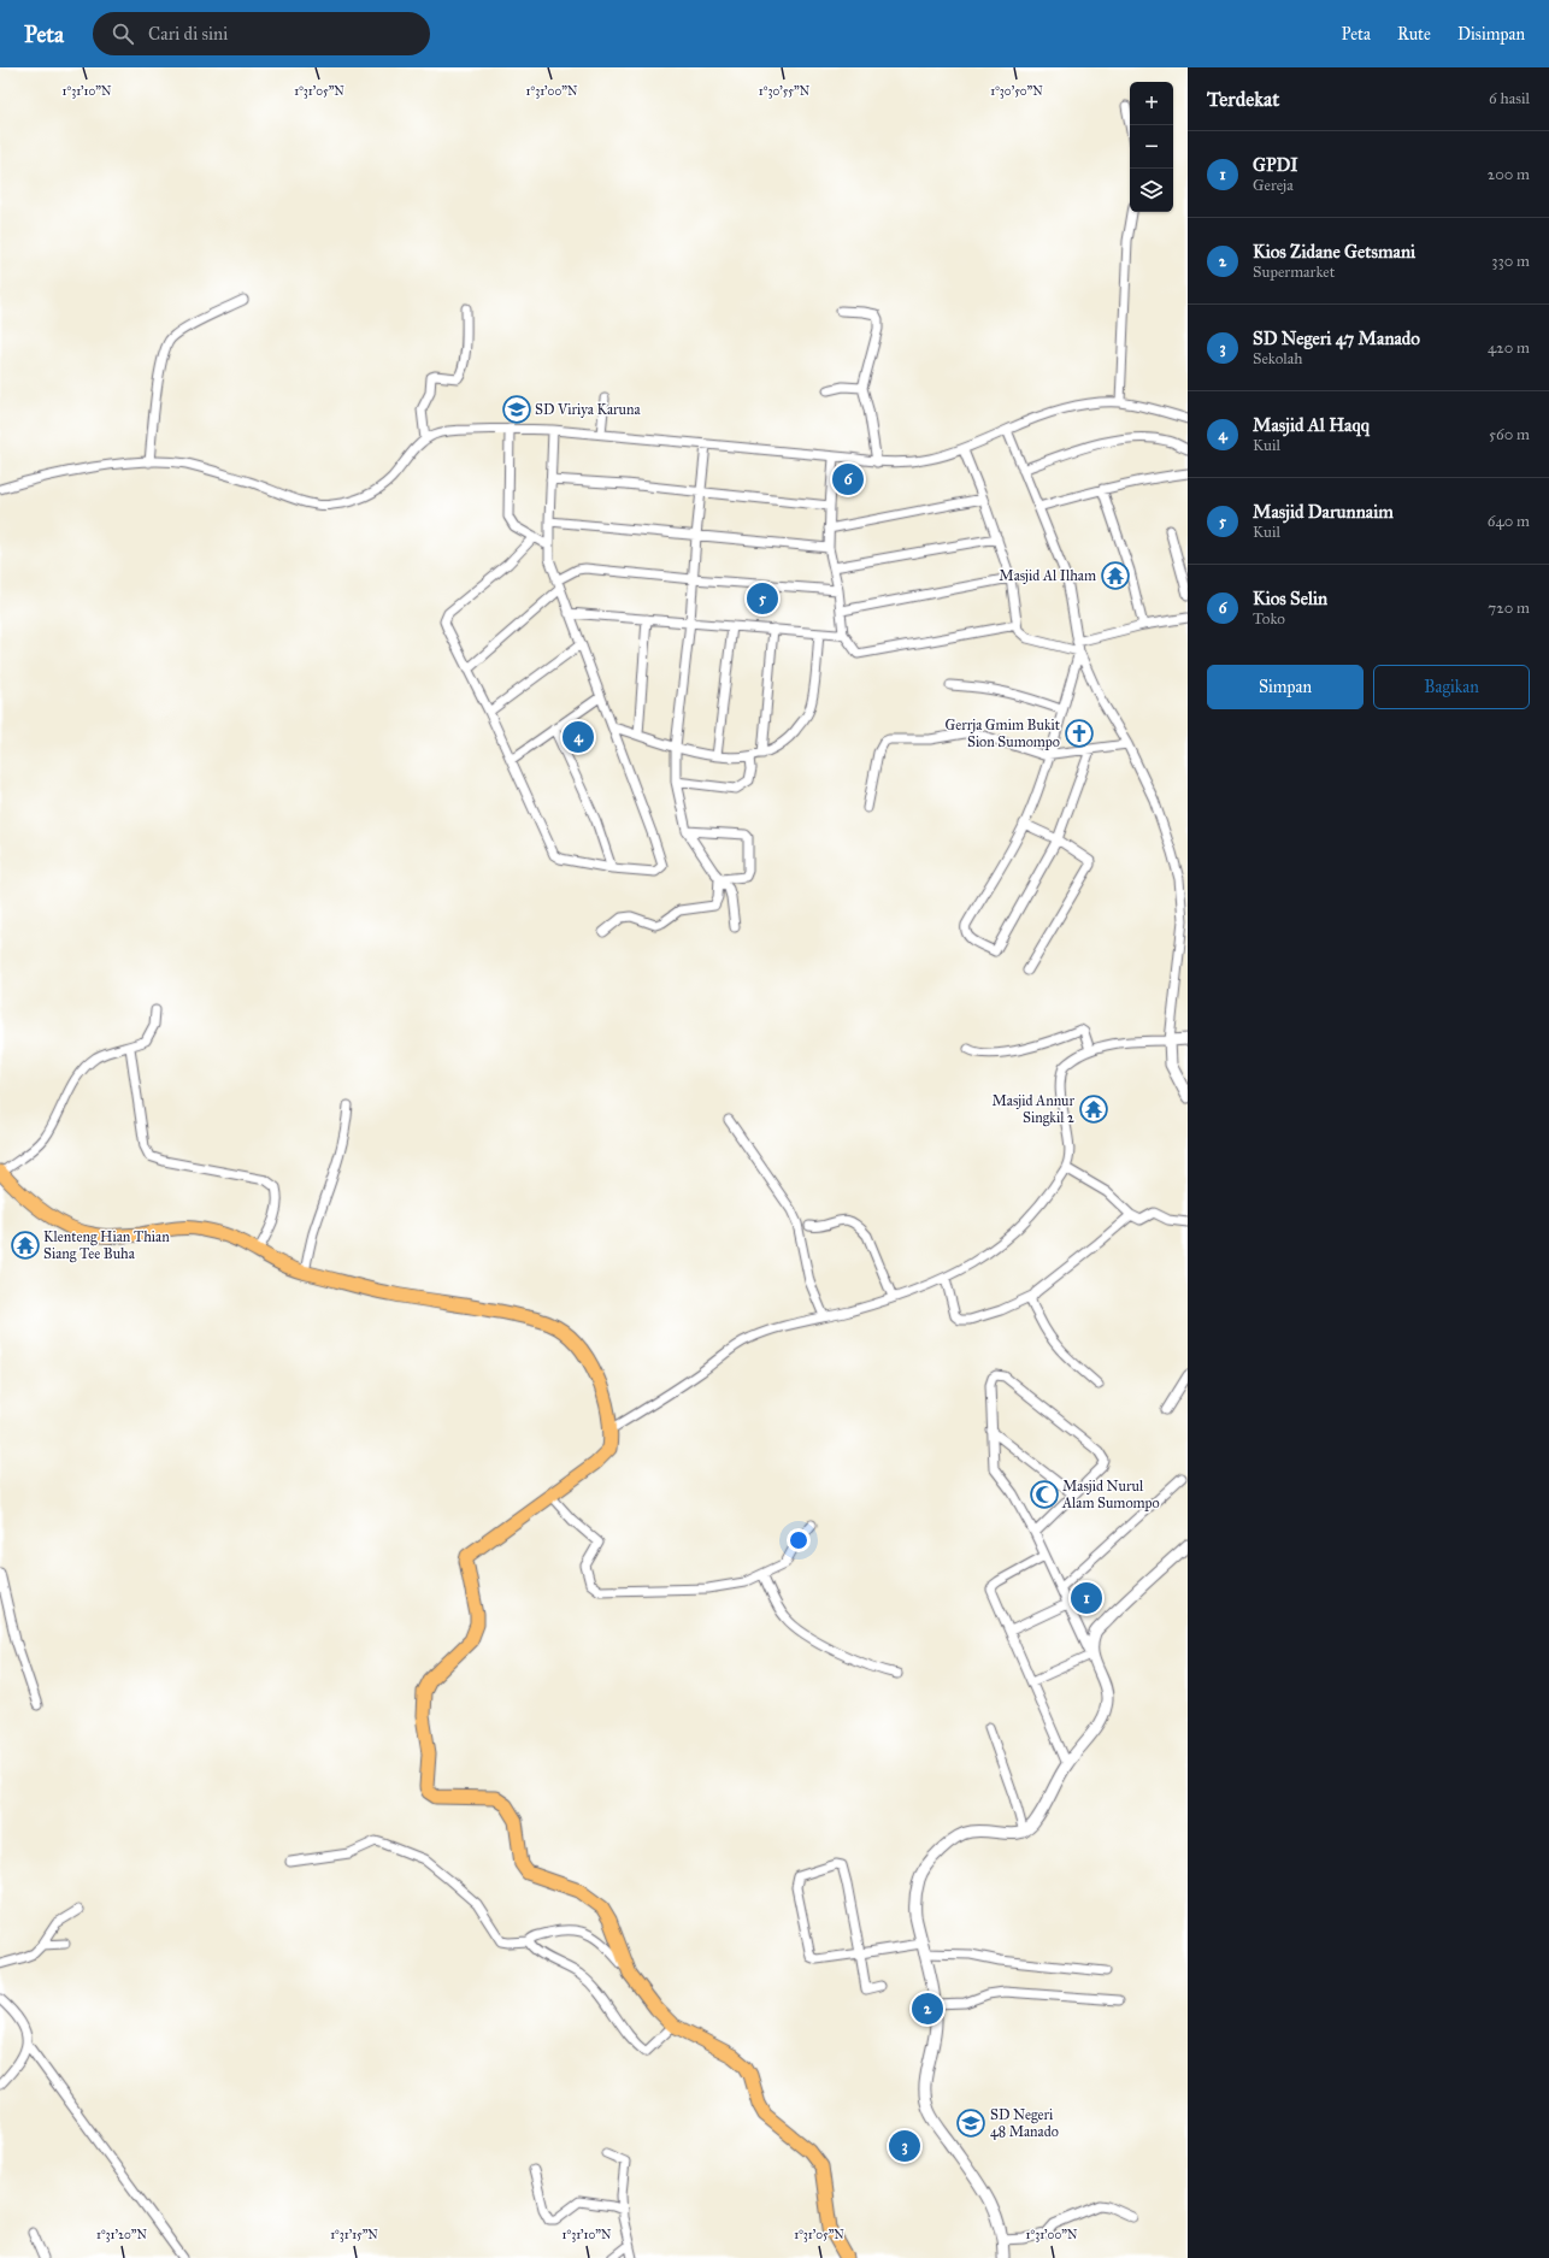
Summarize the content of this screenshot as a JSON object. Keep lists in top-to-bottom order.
{
  "places": {
    "school or university": ["SD Viriya Karuna", "SD Negeri 48 Manado"],
    "temple": ["Masjid Al Ilham", "Masjid Annur Singkil 2", "Klenteng Hian Thian Siang Tee Buha"],
    "church": ["Gerrja Gmim Bukit Sion Sumompo"],
    "mosque": ["Masjid Nurul Alam Sumompo"]
  },
  "page": {
    "header": "Peta",
    "search": "Cari di sini",
    "nav": ["Peta", "Rute", "Disimpan"],
    "heading": ["Terdekat", "6 hasil"],
    "map_buttons": ["+", "−"],
    "list": [
      {
        "mark": "1",
        "name": "GPDI",
        "note": "Gereja",
        "value": "200 m"
      },
      {
        "mark": "2",
        "name": "Kios Zidane Getsmani",
        "note": "Supermarket",
        "value": "330 m"
      },
      {
        "mark": "3",
        "name": "SD Negeri 47 Manado",
        "note": "Sekolah",
        "value": "420 m"
      },
      {
        "mark": "4",
        "name": "Masjid Al Haqq",
        "note": "Kuil",
        "value": "560 m"
      },
      {
        "mark": "5",
        "name": "Masjid Darunnaim",
        "note": "Kuil",
        "value": "640 m"
      },
      {
        "mark": "6",
        "name": "Kios Selin",
        "note": "Toko",
        "value": "720 m"
      }
    ],
    "pins": [
      "6",
      "5",
      "4",
      "1",
      "2",
      "3"
    ],
    "buttons": ["Simpan", "Bagikan"]
  },
  "coordinates": [
    "1°31'10\"N",
    "1°31'05\"N",
    "1°31'00\"N",
    "1°30'55\"N",
    "1°30'50\"N",
    "1°31'20\"N",
    "1°31'15\"N"
  ]
}
